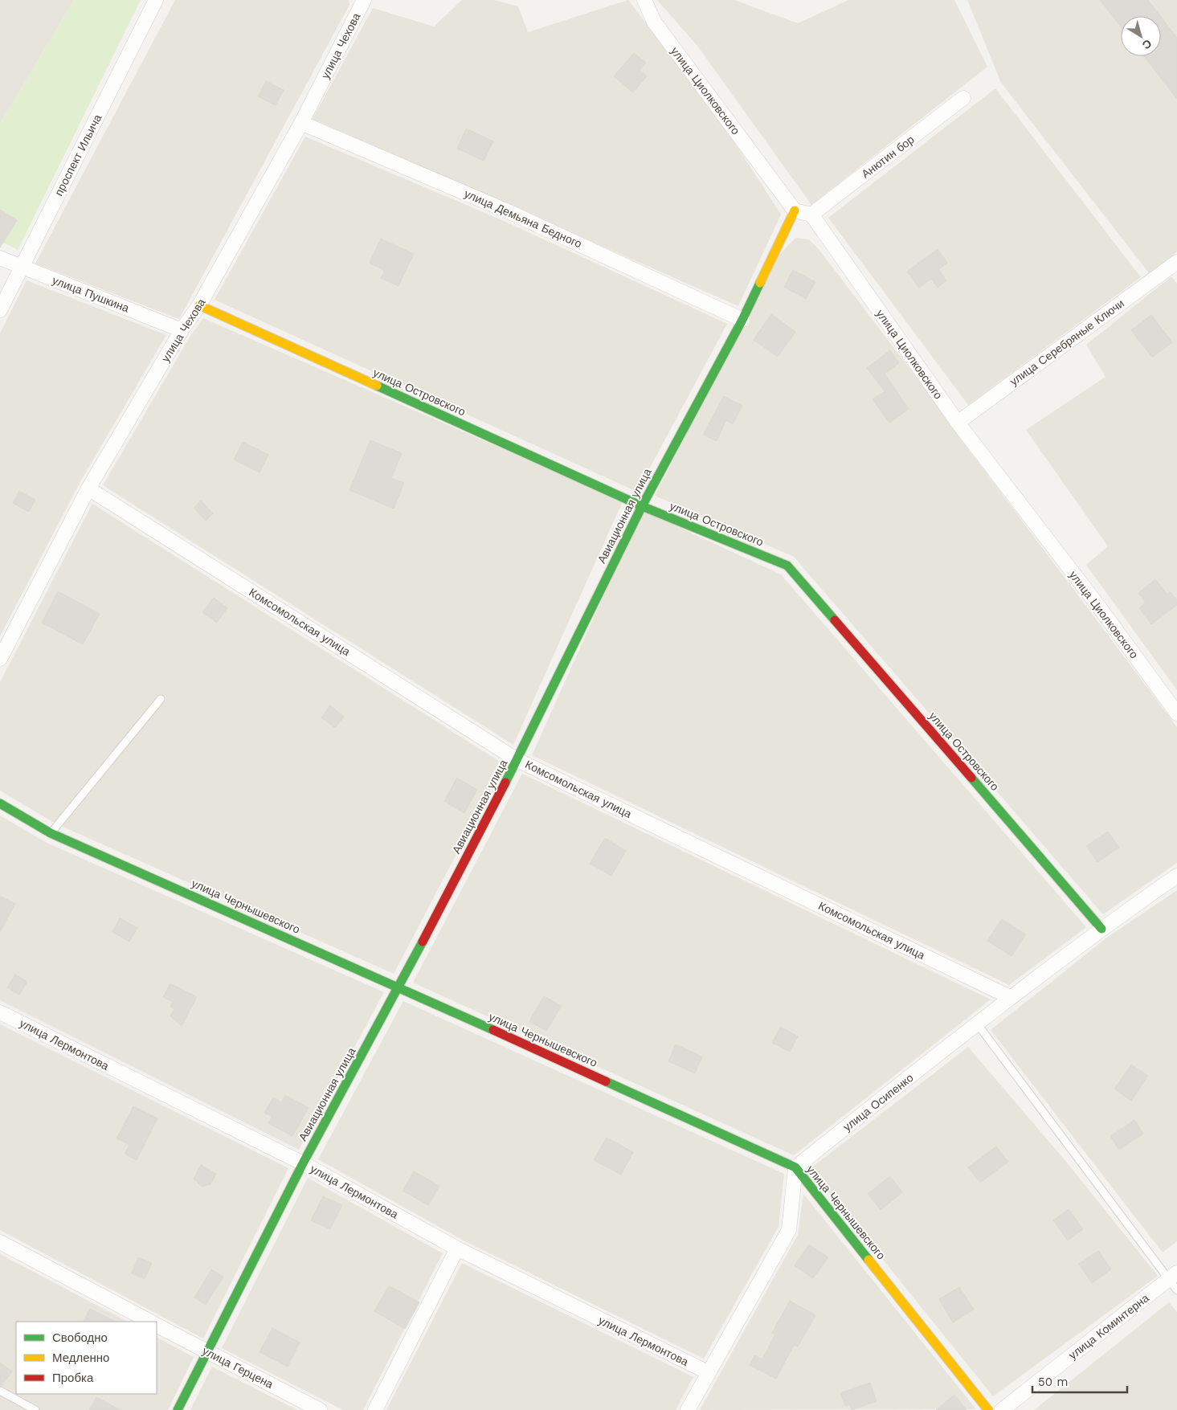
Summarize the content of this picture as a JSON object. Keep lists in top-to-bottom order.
{
  "streets": {
    "street": [
      "улица Чехова",
      "улица Циолковского",
      "проспект Ильича",
      "Анютин бор",
      "улица Демьяна Бедного",
      "улица Пушкина",
      "улица Серебряные Ключи",
      "улица Островского",
      "Авиационная улица",
      "Комсомольская улица",
      "улица Чернышевского",
      "улица Лермонтова",
      "улица Осипенко",
      "улица Коминтерна",
      "улица Герцена"
    ]
  },
  "crossings": [
    ["улица Чехова", "улица Демьяна Бедного"],
    ["улица Чехова", "улица Пушкина"],
    ["улица Чехова", "улица Островского"],
    ["улица Чехова", "Комсомольская улица"],
    ["улица Циолковского", "Анютин бор"],
    ["улица Циолковского", "улица Серебряные Ключи"],
    ["улица Циолковского", "Авиационная улица"],
    ["проспект Ильича", "улица Пушкина"],
    ["улица Демьяна Бедного", "Авиационная улица"],
    ["улица Островского", "Авиационная улица"],
    ["улица Островского", "улица Осипенко"],
    ["Авиационная улица", "Комсомольская улица"],
    ["Авиационная улица", "улица Чернышевского"],
    ["Авиационная улица", "улица Лермонтова"],
    ["Авиационная улица", "улица Герцена"],
    ["Комсомольская улица", "улица Осипенко"],
    ["улица Чернышевского", "улица Осипенко"]
  ],
  "legend": ["Свободно", "Медленно", "Пробка"],
  "scale_bar": "50 m",
  "north": "bottom right"
}
